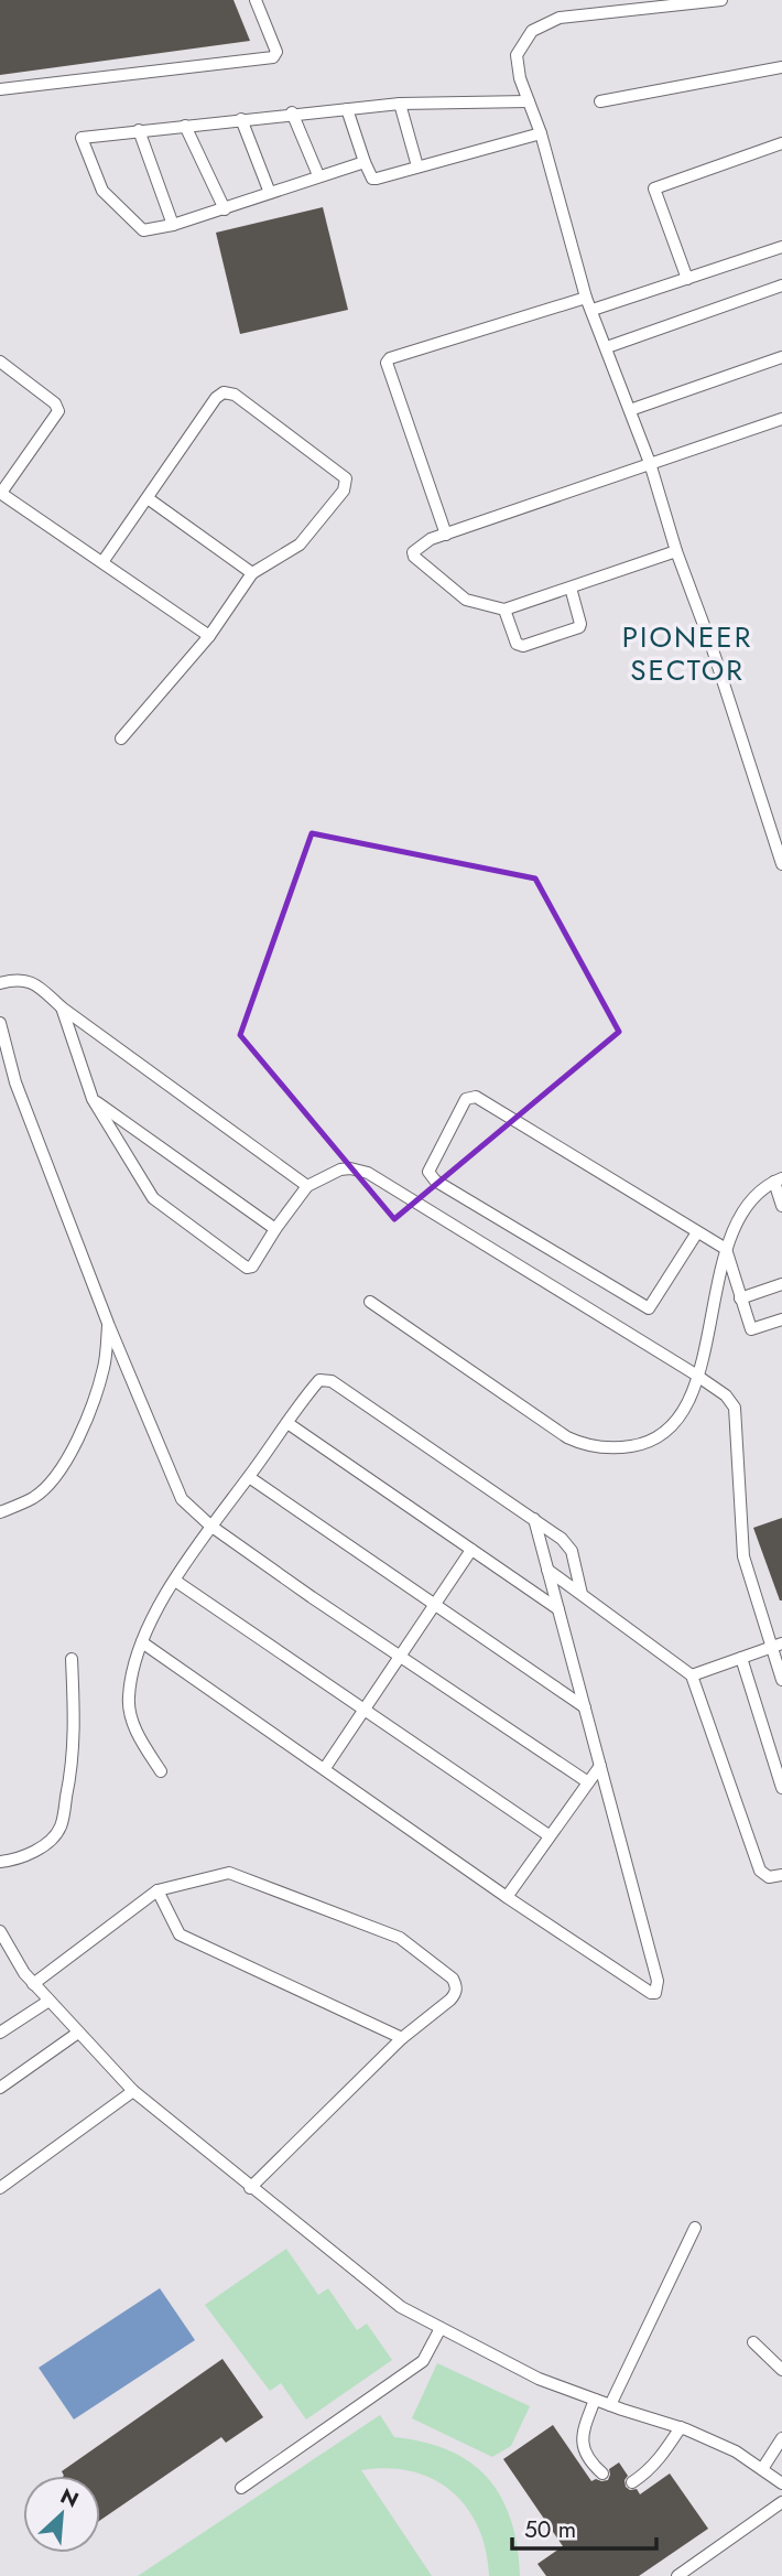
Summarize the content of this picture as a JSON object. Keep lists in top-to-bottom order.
{
  "districts": ["PIONEER SECTOR"],
  "scale_bar": "50 m",
  "north": "top right"
}
